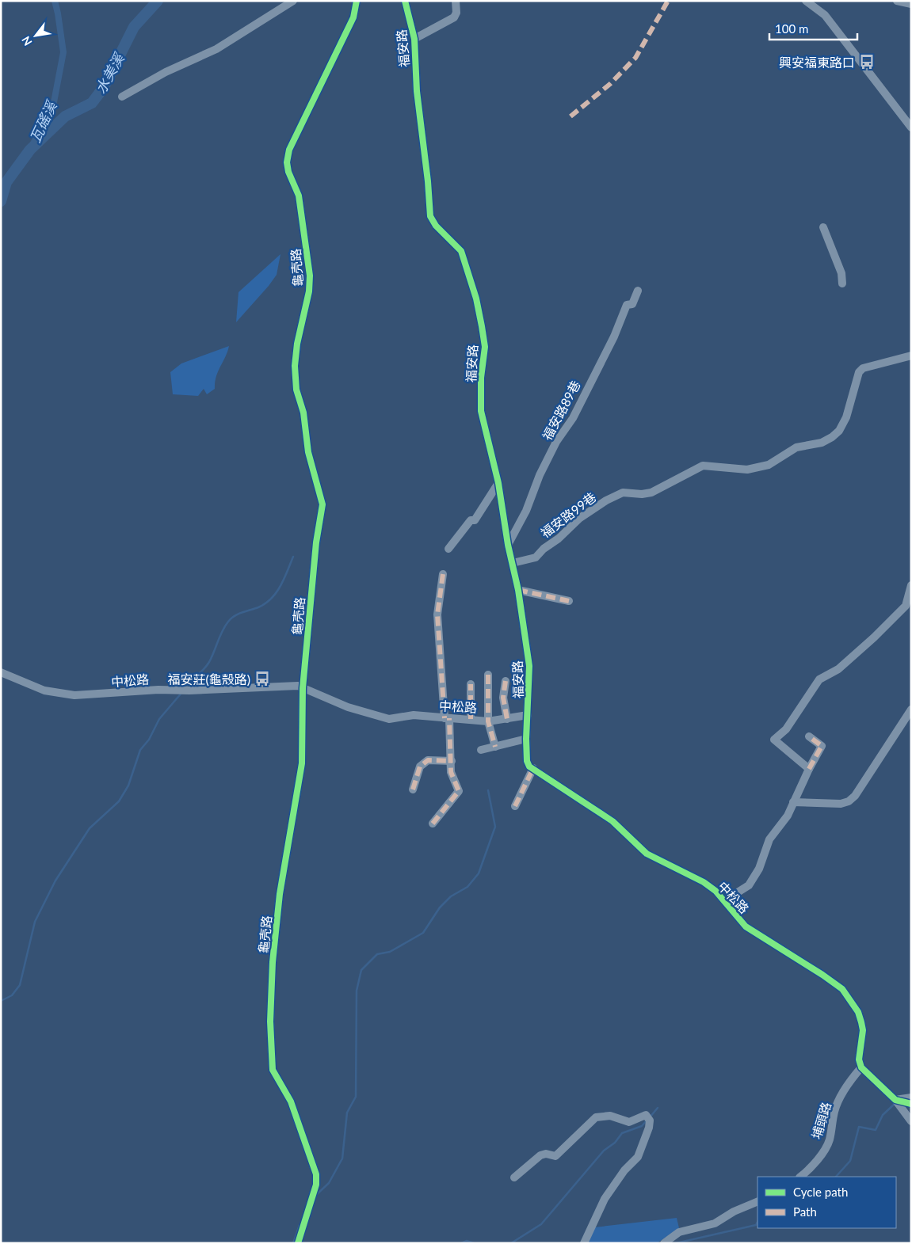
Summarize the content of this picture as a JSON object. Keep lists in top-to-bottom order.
{
  "streets": {
    "street": [
      "福安路",
      "龜壳路",
      "福安路89巷",
      "福安路99巷",
      "中松路",
      "埔頭路"
    ]
  },
  "crossings": [
    ["福安路", "福安路89巷"],
    ["福安路", "福安路99巷"],
    ["福安路", "中松路"],
    ["龜壳路", "中松路"],
    ["中松路", "埔頭路"]
  ],
  "water": ["水美溪", "瓦磘溪"],
  "places": {
    "bus stop": ["興安福東路口", "福安莊(龜殼路)"]
  },
  "legend": ["Cycle path", "Path"],
  "scale_bar": "100 m",
  "north": "bottom left"
}
